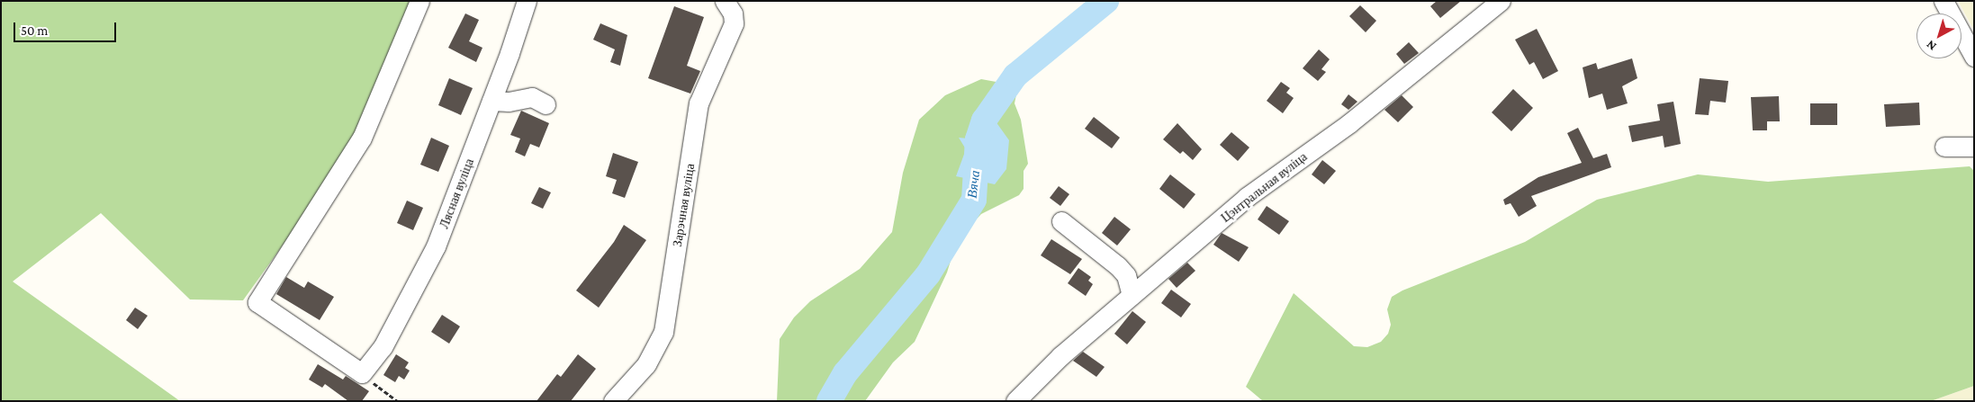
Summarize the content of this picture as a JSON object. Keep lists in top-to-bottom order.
{
  "streets": {
    "street": ["Цэнтральная вуліца", "Лясная вуліца", "Зарэчная вуліца"]
  },
  "water": ["Вяча"],
  "scale_bar": "50 m",
  "north": "bottom left"
}
